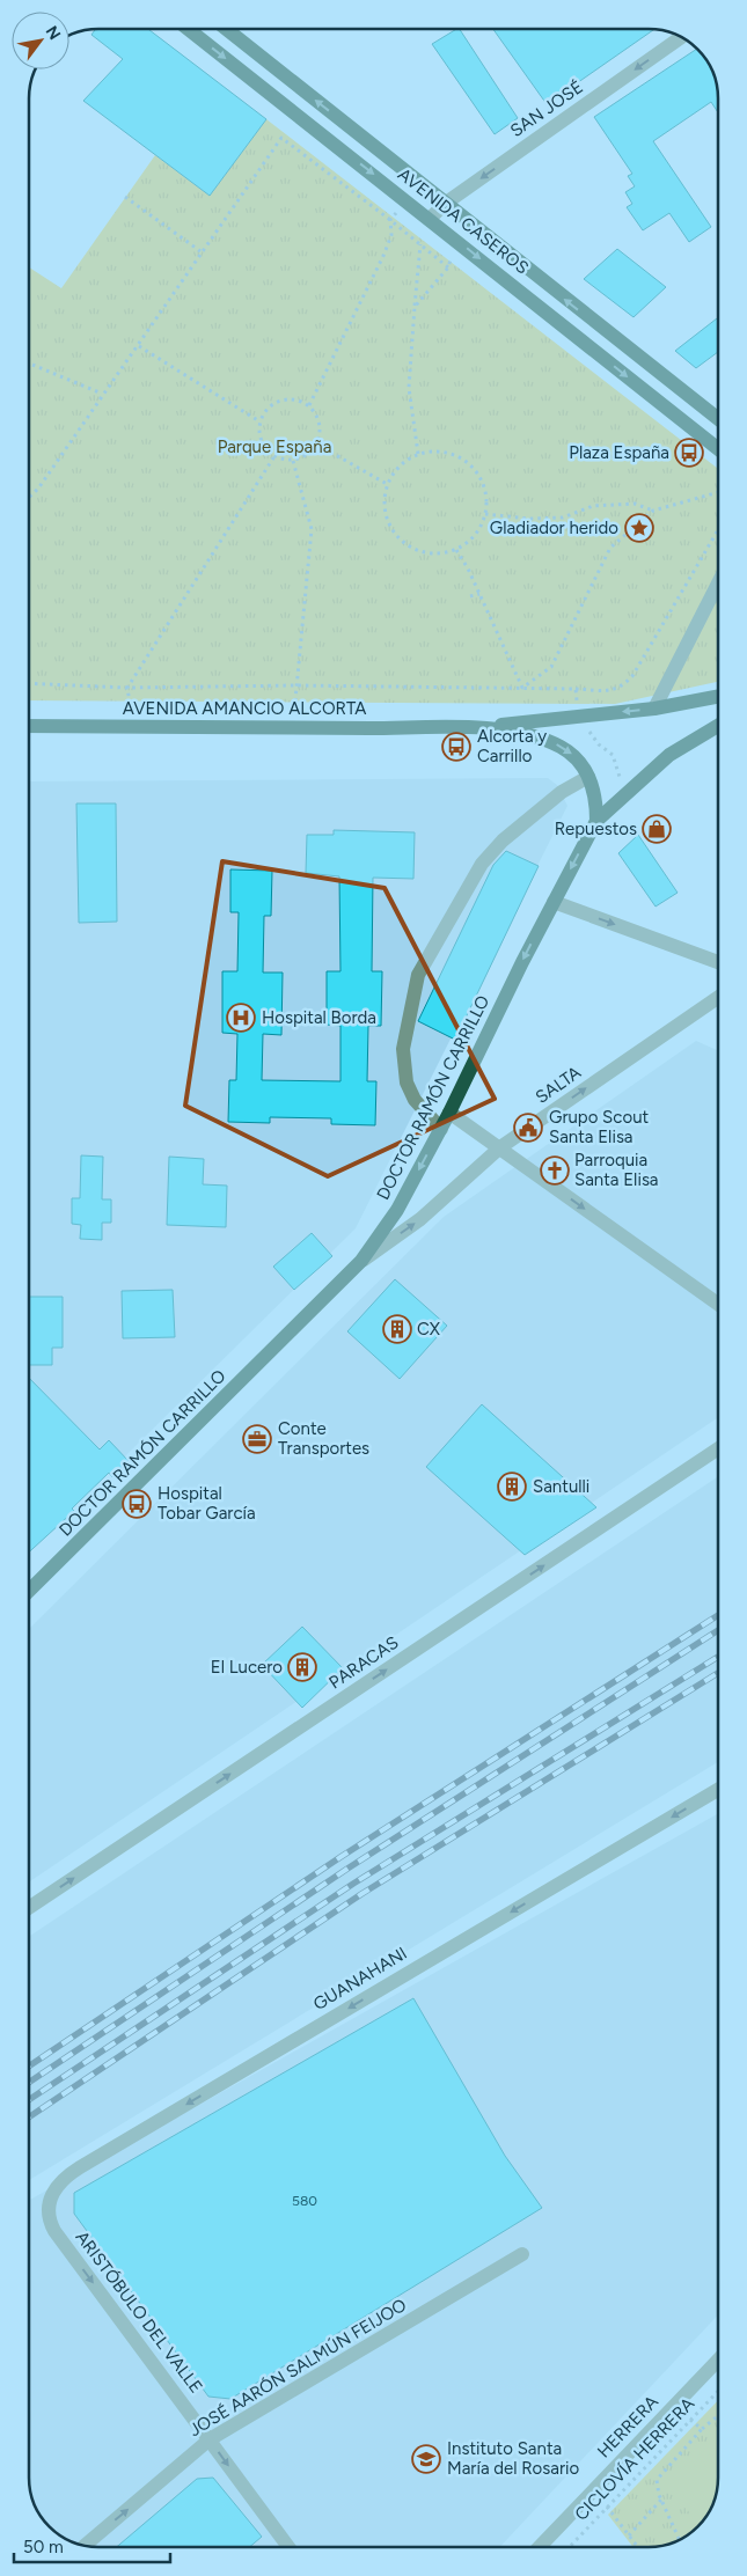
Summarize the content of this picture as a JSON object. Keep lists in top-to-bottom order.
{
  "streets": {
    "main road": ["AVENIDA CASEROS", "AVENIDA AMANCIO ALCORTA", "DOCTOR RAMÓN CARRILLO"],
    "street": [
      "SAN JOSÉ",
      "SALTA",
      "PARACAS",
      "GUANAHANI",
      "ARISTÓBULO DEL VALLE",
      "JOSÉ AARÓN SALMÚN FEIJOO",
      "HERRERA"
    ],
    "path": ["CICLOVÍA HERRERA"]
  },
  "crossings": [
    ["SAN JOSÉ", "AVENIDA CASEROS"],
    ["AVENIDA AMANCIO ALCORTA", "DOCTOR RAMÓN CARRILLO"],
    ["SALTA", "DOCTOR RAMÓN CARRILLO"],
    ["GUANAHANI", "ARISTÓBULO DEL VALLE"],
    ["ARISTÓBULO DEL VALLE", "JOSÉ AARÓN SALMÚN FEIJOO"]
  ],
  "one_way": [
    "SAN JOSÉ",
    "SALTA",
    "DOCTOR RAMÓN CARRILLO",
    "PARACAS",
    "GUANAHANI",
    "ARISTÓBULO DEL VALLE"
  ],
  "parks": ["Parque España"],
  "places": {
    "bus stop": ["Plaza España", "Alcorta y Carrillo", "Hospital Tobar García"],
    "place": ["Gladiador herido"],
    "shop": ["Repuestos"],
    "hospital": ["Hospital Borda"],
    "public building": ["Grupo Scout Santa Elisa"],
    "church": ["Parroquia Santa Elisa"],
    "building": ["CX", "Santulli", "El Lucero"],
    "office": ["Conte Transportes"],
    "school or university": ["Instituto Santa María del Rosario"]
  },
  "house_numbers": ["580"],
  "scale_bar": "50 m",
  "north": "top right"
}
